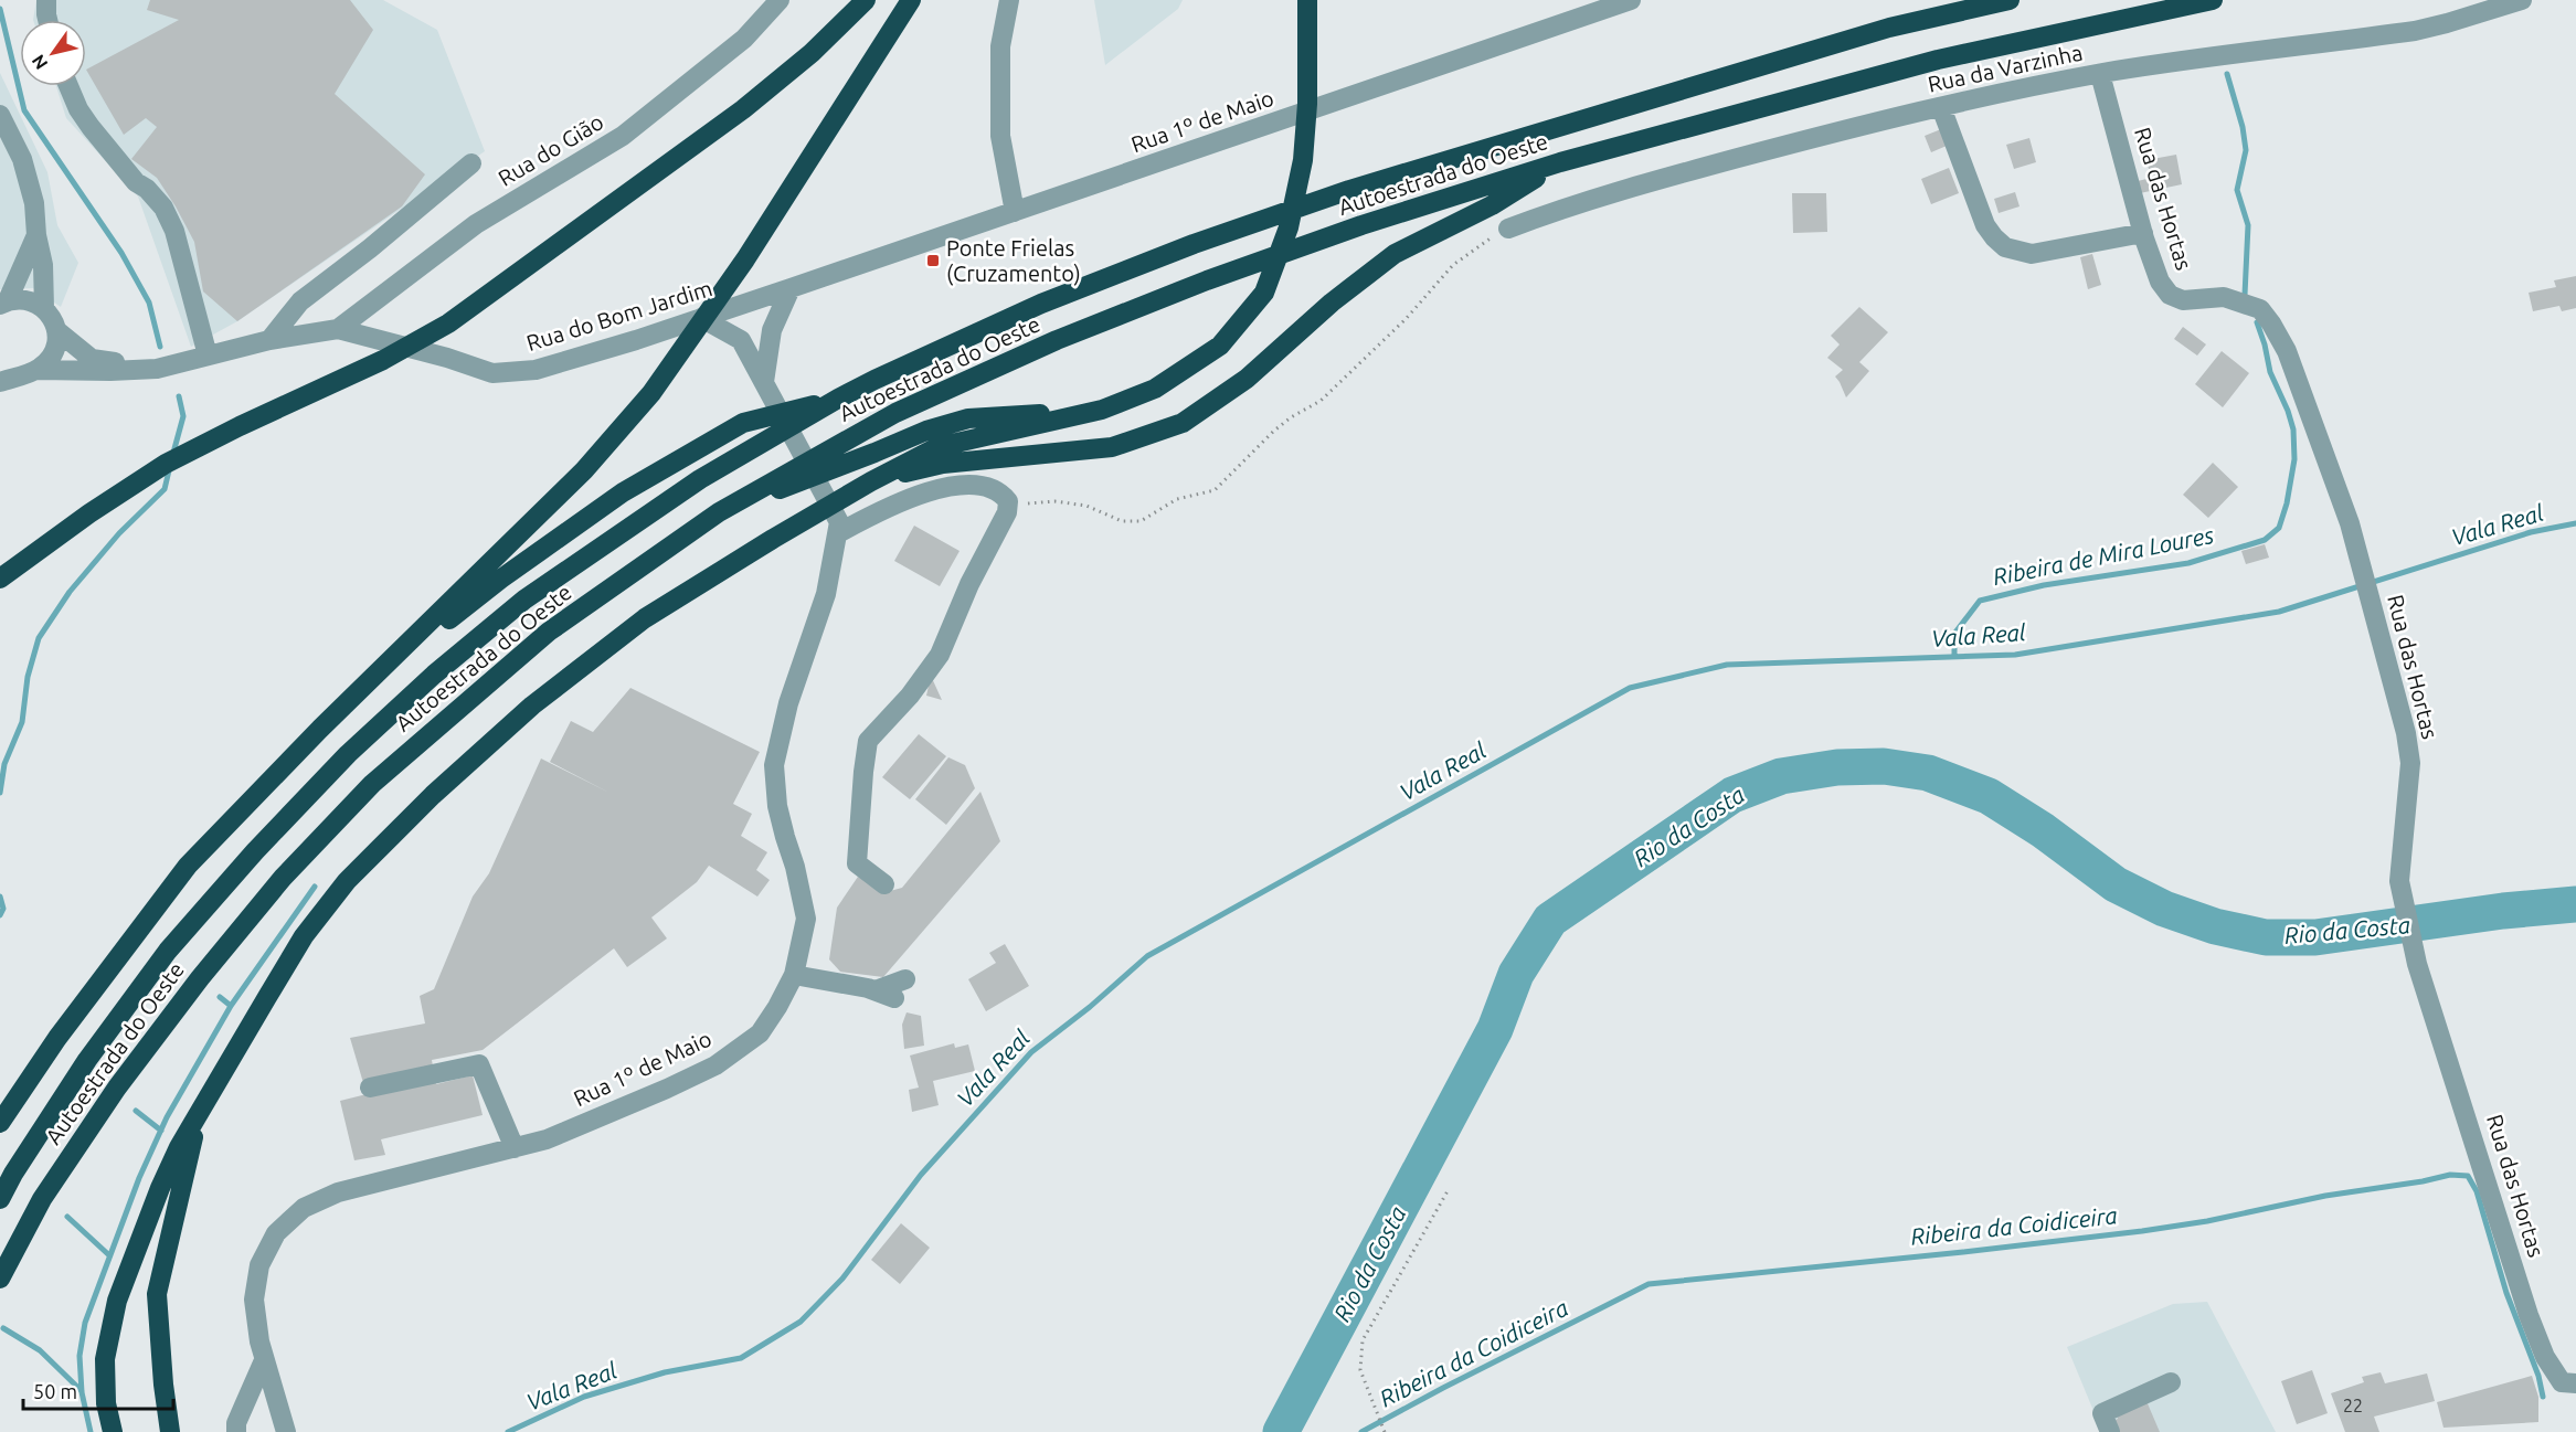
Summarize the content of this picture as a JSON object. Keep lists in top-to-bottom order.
{
  "streets": {
    "highway": ["Autoestrada do Oeste"],
    "street": [
      "Rua da Varzinha",
      "Rua 1º de Maio",
      "Rua do Gião",
      "Rua das Hortas",
      "Rua do Bom Jardim"
    ]
  },
  "crossings": [
    ["Rua da Varzinha", "Rua das Hortas"],
    ["Rua 1º de Maio", "Rua do Bom Jardim"],
    ["Rua do Gião", "Rua do Bom Jardim"]
  ],
  "water": [
    "Vala Real",
    "Ribeira de Mira Loures",
    "Rio da Costa",
    "Ribeira da Coidiceira"
  ],
  "places": {
    "transit": ["Ponte Frielas (Cruzamento)"]
  },
  "house_numbers": ["22"],
  "scale_bar": "50 m",
  "north": "bottom left"
}
